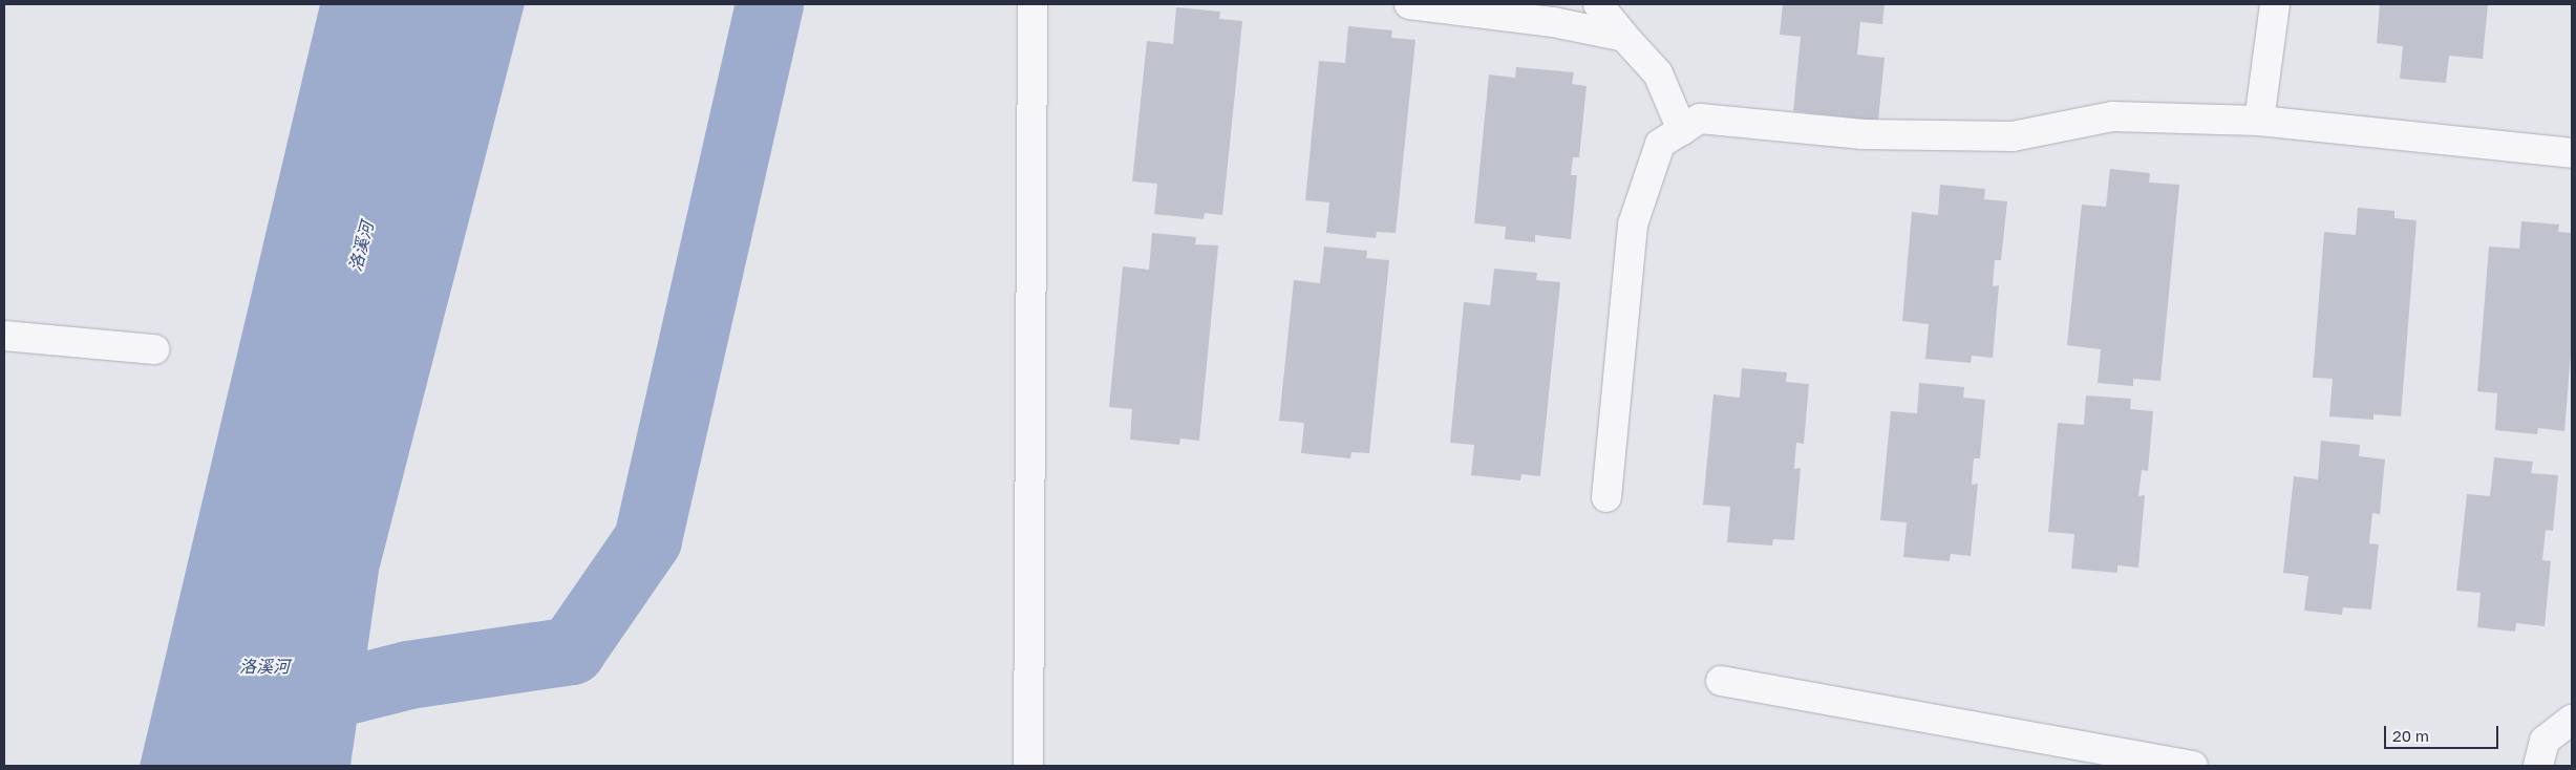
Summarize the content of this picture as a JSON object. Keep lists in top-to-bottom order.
{
  "water": ["洛溪河"],
  "scale_bar": "20 m"
}
